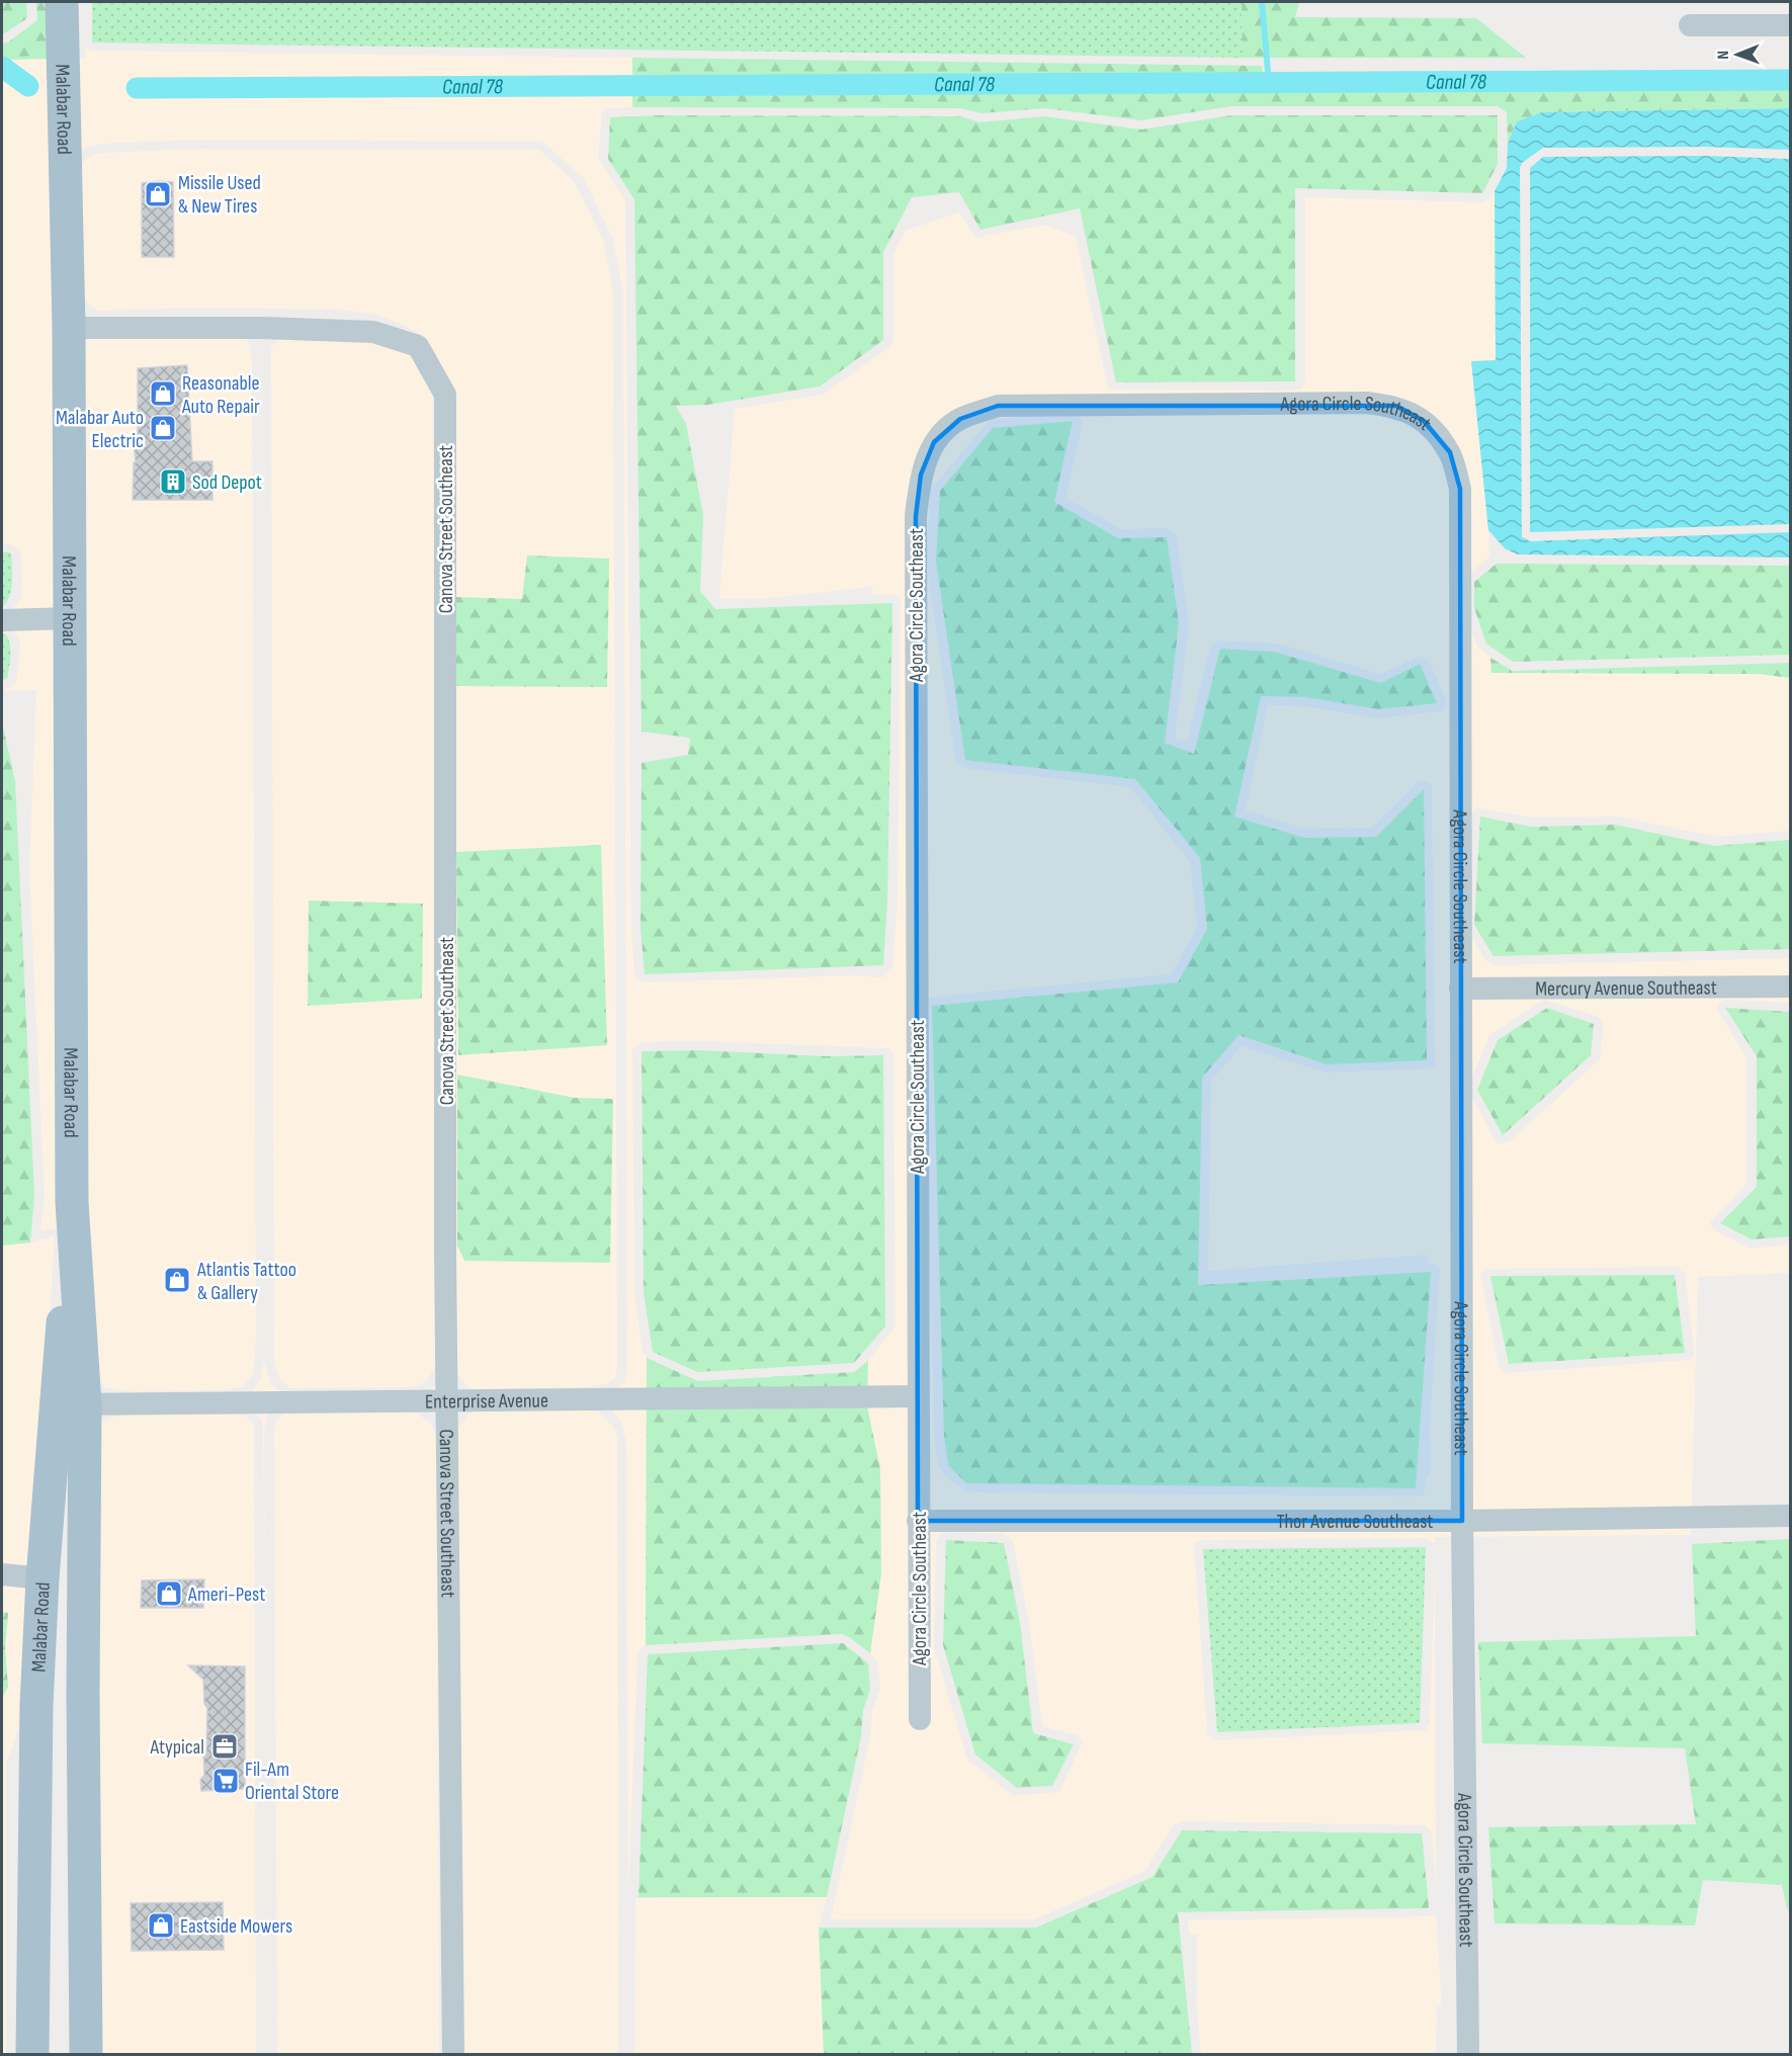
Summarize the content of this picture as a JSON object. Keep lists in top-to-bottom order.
{
  "streets": {
    "main road": ["Malabar Road"],
    "street": [
      "Agora Circle Southeast",
      "Canova Street Southeast",
      "Mercury Avenue Southeast",
      "Enterprise Avenue",
      "Thor Avenue Southeast"
    ]
  },
  "crossings": [
    ["Malabar Road", "Canova Street Southeast"],
    ["Malabar Road", "Enterprise Avenue"],
    ["Agora Circle Southeast", "Mercury Avenue Southeast"],
    ["Agora Circle Southeast", "Enterprise Avenue"],
    ["Agora Circle Southeast", "Thor Avenue Southeast"],
    ["Canova Street Southeast", "Enterprise Avenue"]
  ],
  "water": ["Canal 78"],
  "places": {
    "shop": [
      "Missile Used & New Tires",
      "Reasonable Auto Repair",
      "Malabar Auto Electric",
      "Atlantis Tattoo & Gallery",
      "Ameri-Pest",
      "Eastside Mowers"
    ],
    "building": ["Sod Depot"],
    "office": ["Atypical"],
    "supermarket": ["Fil-Am Oriental Store"]
  },
  "north": "left"
}
